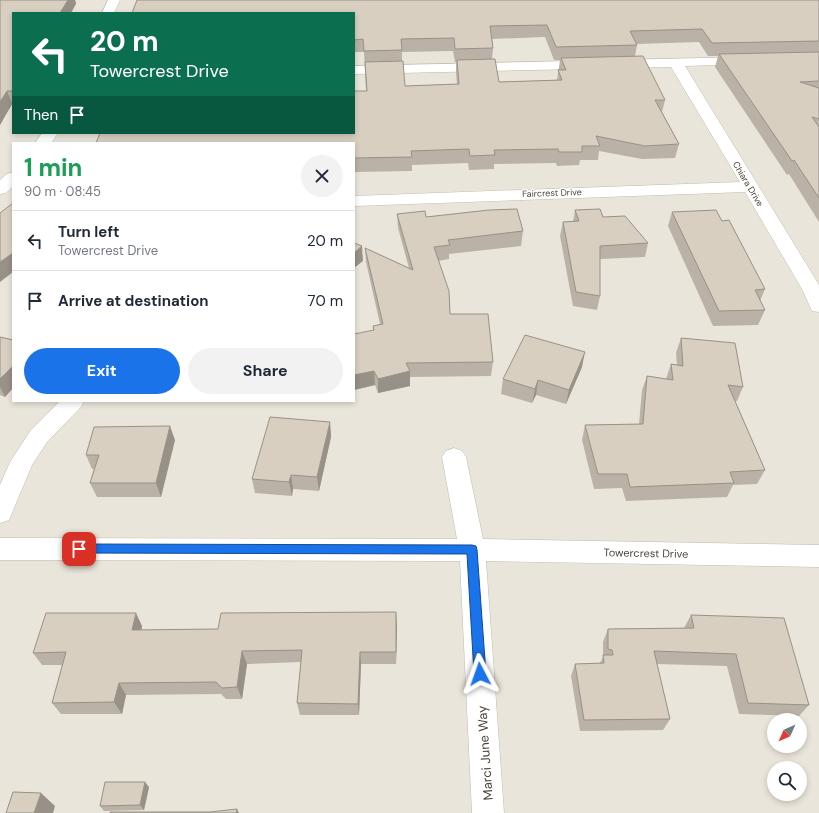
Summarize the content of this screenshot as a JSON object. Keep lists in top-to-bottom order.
{
  "streets": {
    "street": [
      "Chiara Drive",
      "Faircrest Drive",
      "Towercrest Drive",
      "Marci June Way"
    ]
  },
  "crossings": [
    ["Chiara Drive", "Faircrest Drive"],
    ["Towercrest Drive", "Marci June Way"]
  ],
  "north": "bottom left",
  "page": {
    "turn": ["20 m", "Towercrest Drive"],
    "then": "Then",
    "heading": ["1 min", "90 m · 08:45"],
    "list": [
      {
        "name": "Turn left",
        "note": "Towercrest Drive",
        "value": "20 m"
      },
      {
        "name": "Arrive at destination",
        "value": "70 m"
      }
    ],
    "buttons": ["Exit", "Share"]
  }
}
